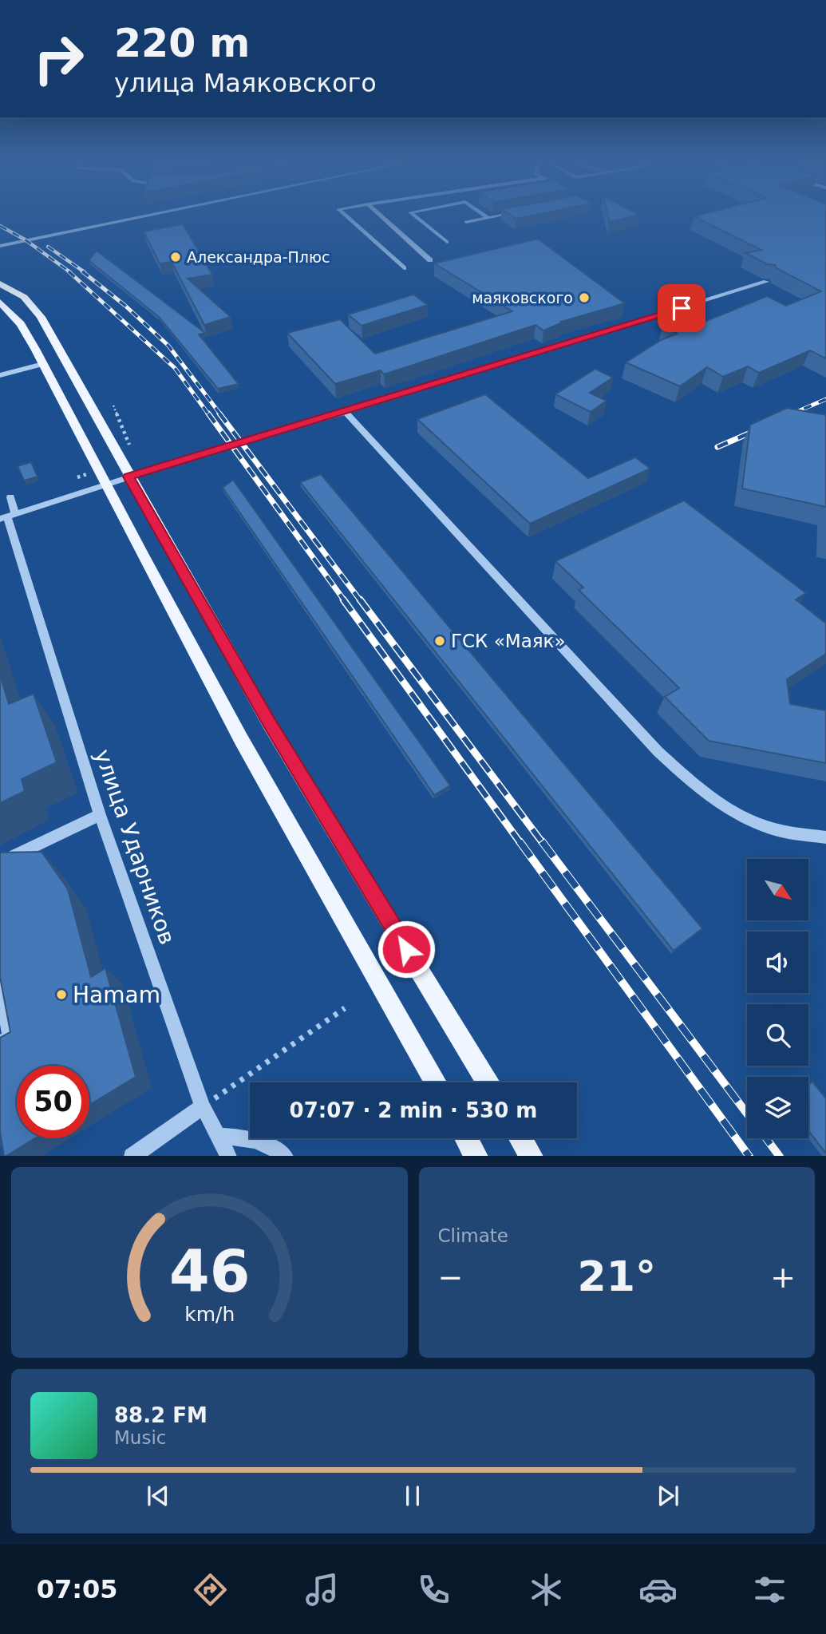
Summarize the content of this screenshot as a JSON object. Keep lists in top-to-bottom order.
{
  "streets": {
    "street": ["улица Ударников"]
  },
  "places": [
    "Александра-Плюс",
    "маяковского",
    "ГСК «Маяк»",
    "Hamam"
  ],
  "north": "bottom right",
  "page": {
    "turn": ["220 m", "улица Маяковского"],
    "limit": "50",
    "trip": "07:07 · 2 min · 530 m",
    "tile": "Climate",
    "heat": ["−", "21°", "+"],
    "song": ["88.2 FM", "Music"],
    "tabs": "07:05",
    "gauge": ["46", "km/h"]
  }
}
